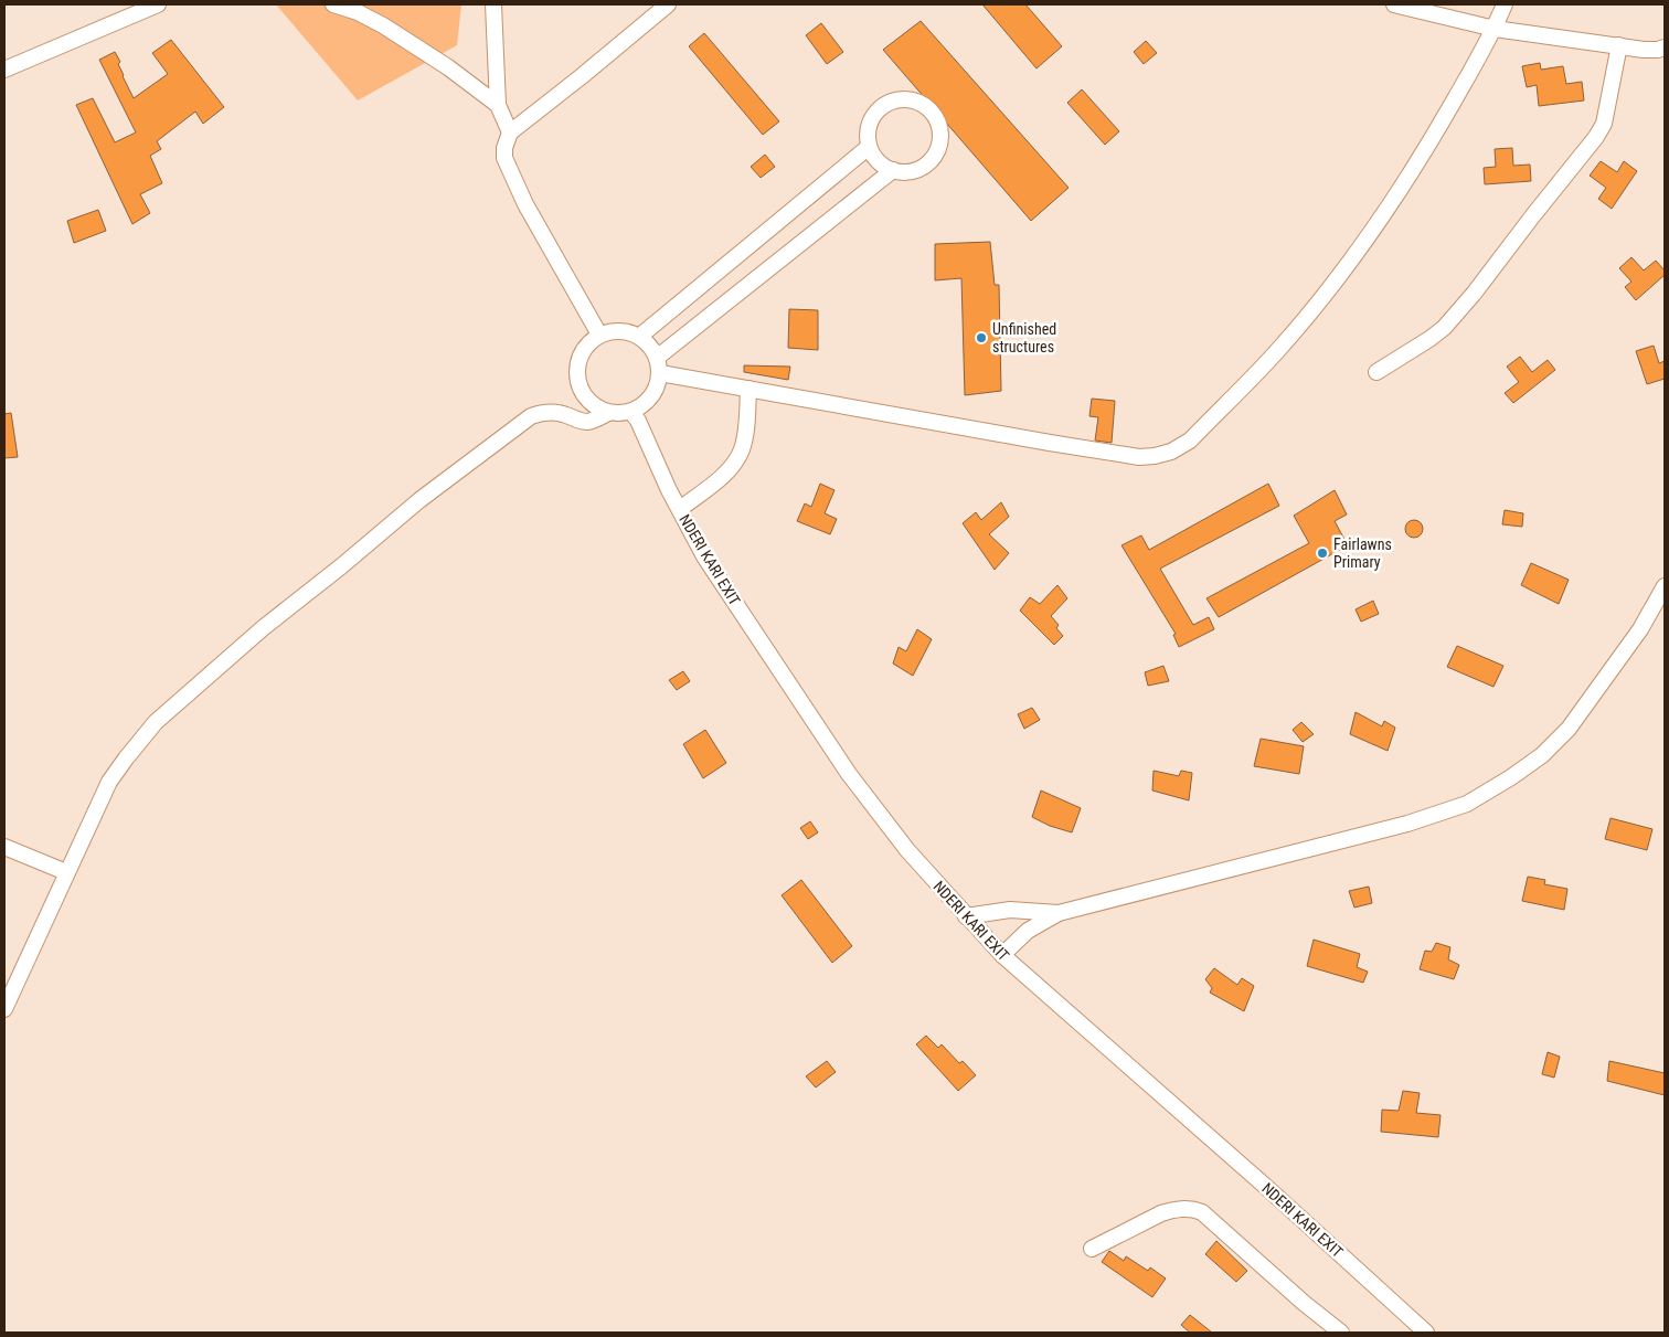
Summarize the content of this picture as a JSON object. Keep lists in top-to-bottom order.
{
  "streets": {
    "street": ["NDERI KARI EXIT"]
  },
  "places": ["Unfinished structures", "Fairlawns Primary"]
}
